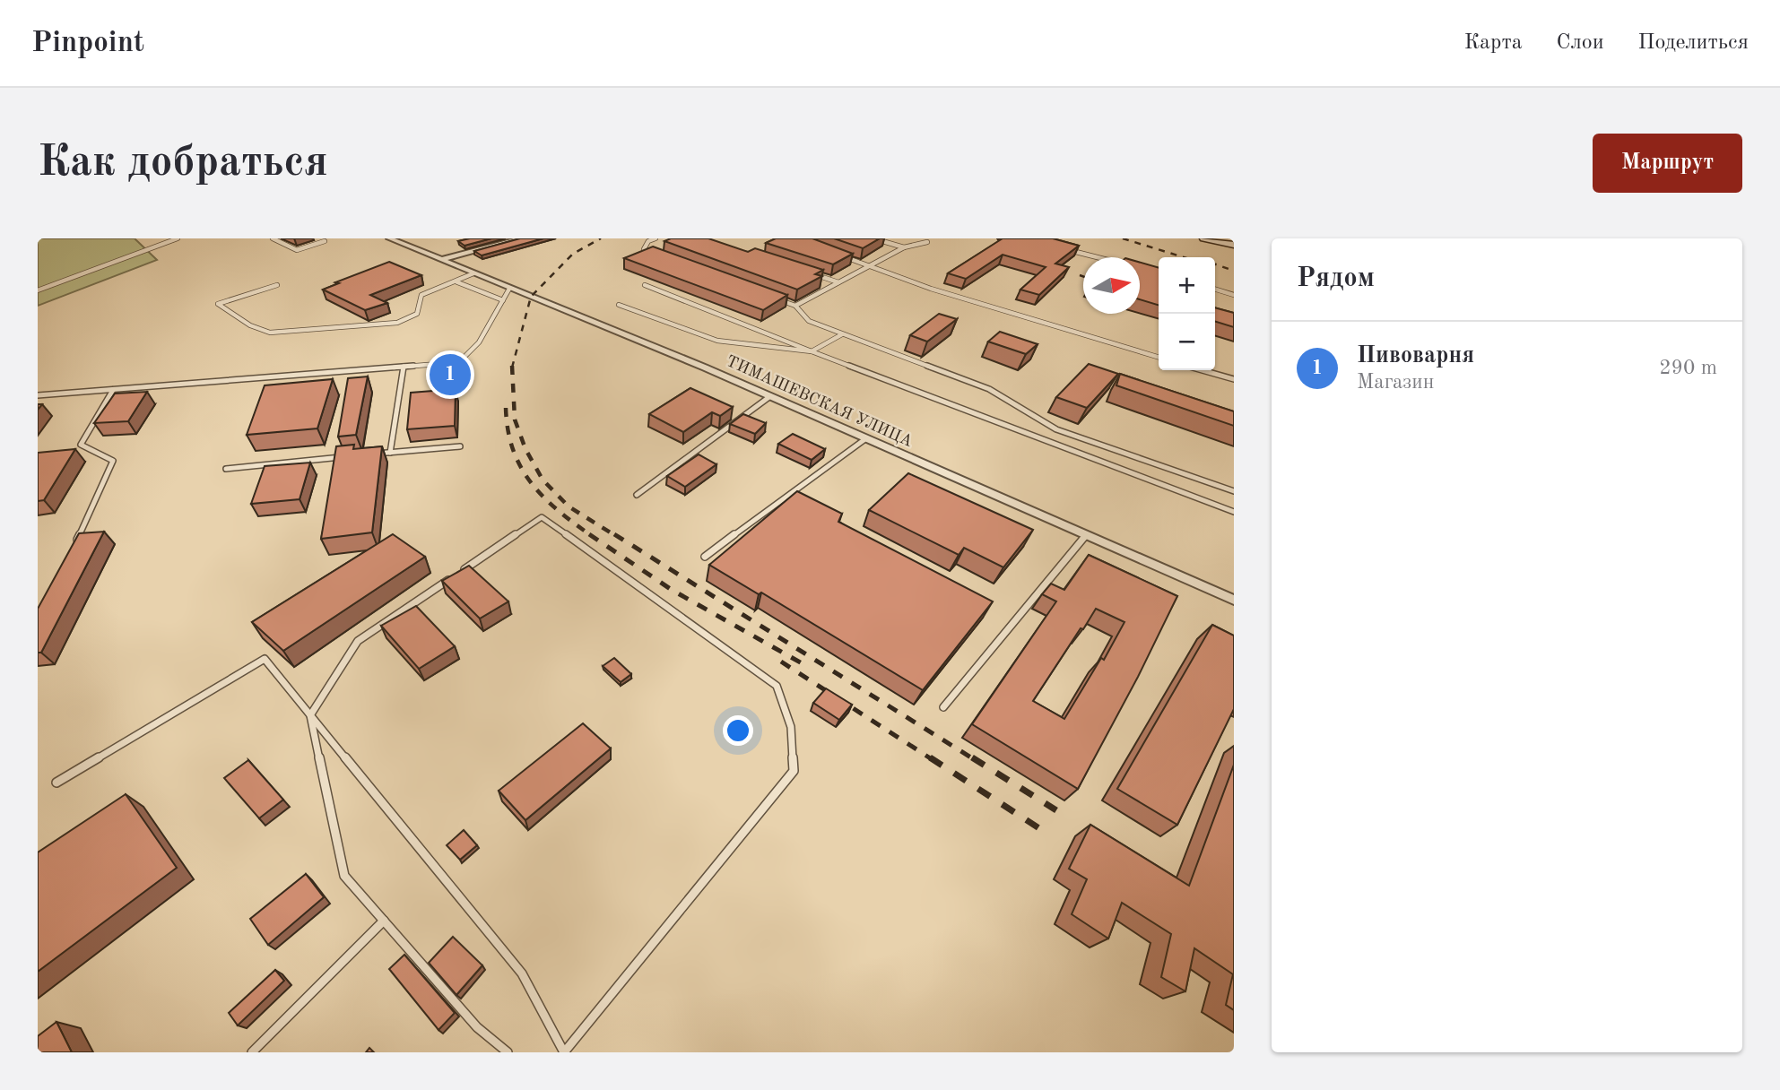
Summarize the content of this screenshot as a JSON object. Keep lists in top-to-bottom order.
{
  "streets": {
    "street": ["ТИМАШЕВСКАЯ УЛИЦА"]
  },
  "north": "right",
  "page": {
    "header": "Pinpoint",
    "nav": ["Карта", "Слои", "Поделиться"],
    "buttons": "Маршрут",
    "title": "Как добраться",
    "heading": "Рядом",
    "map_buttons": ["+", "−"],
    "list": [
      {
        "mark": "1",
        "name": "Пивоварня",
        "note": "Магазин",
        "value": "290 m"
      }
    ],
    "pins": "1"
  }
}
